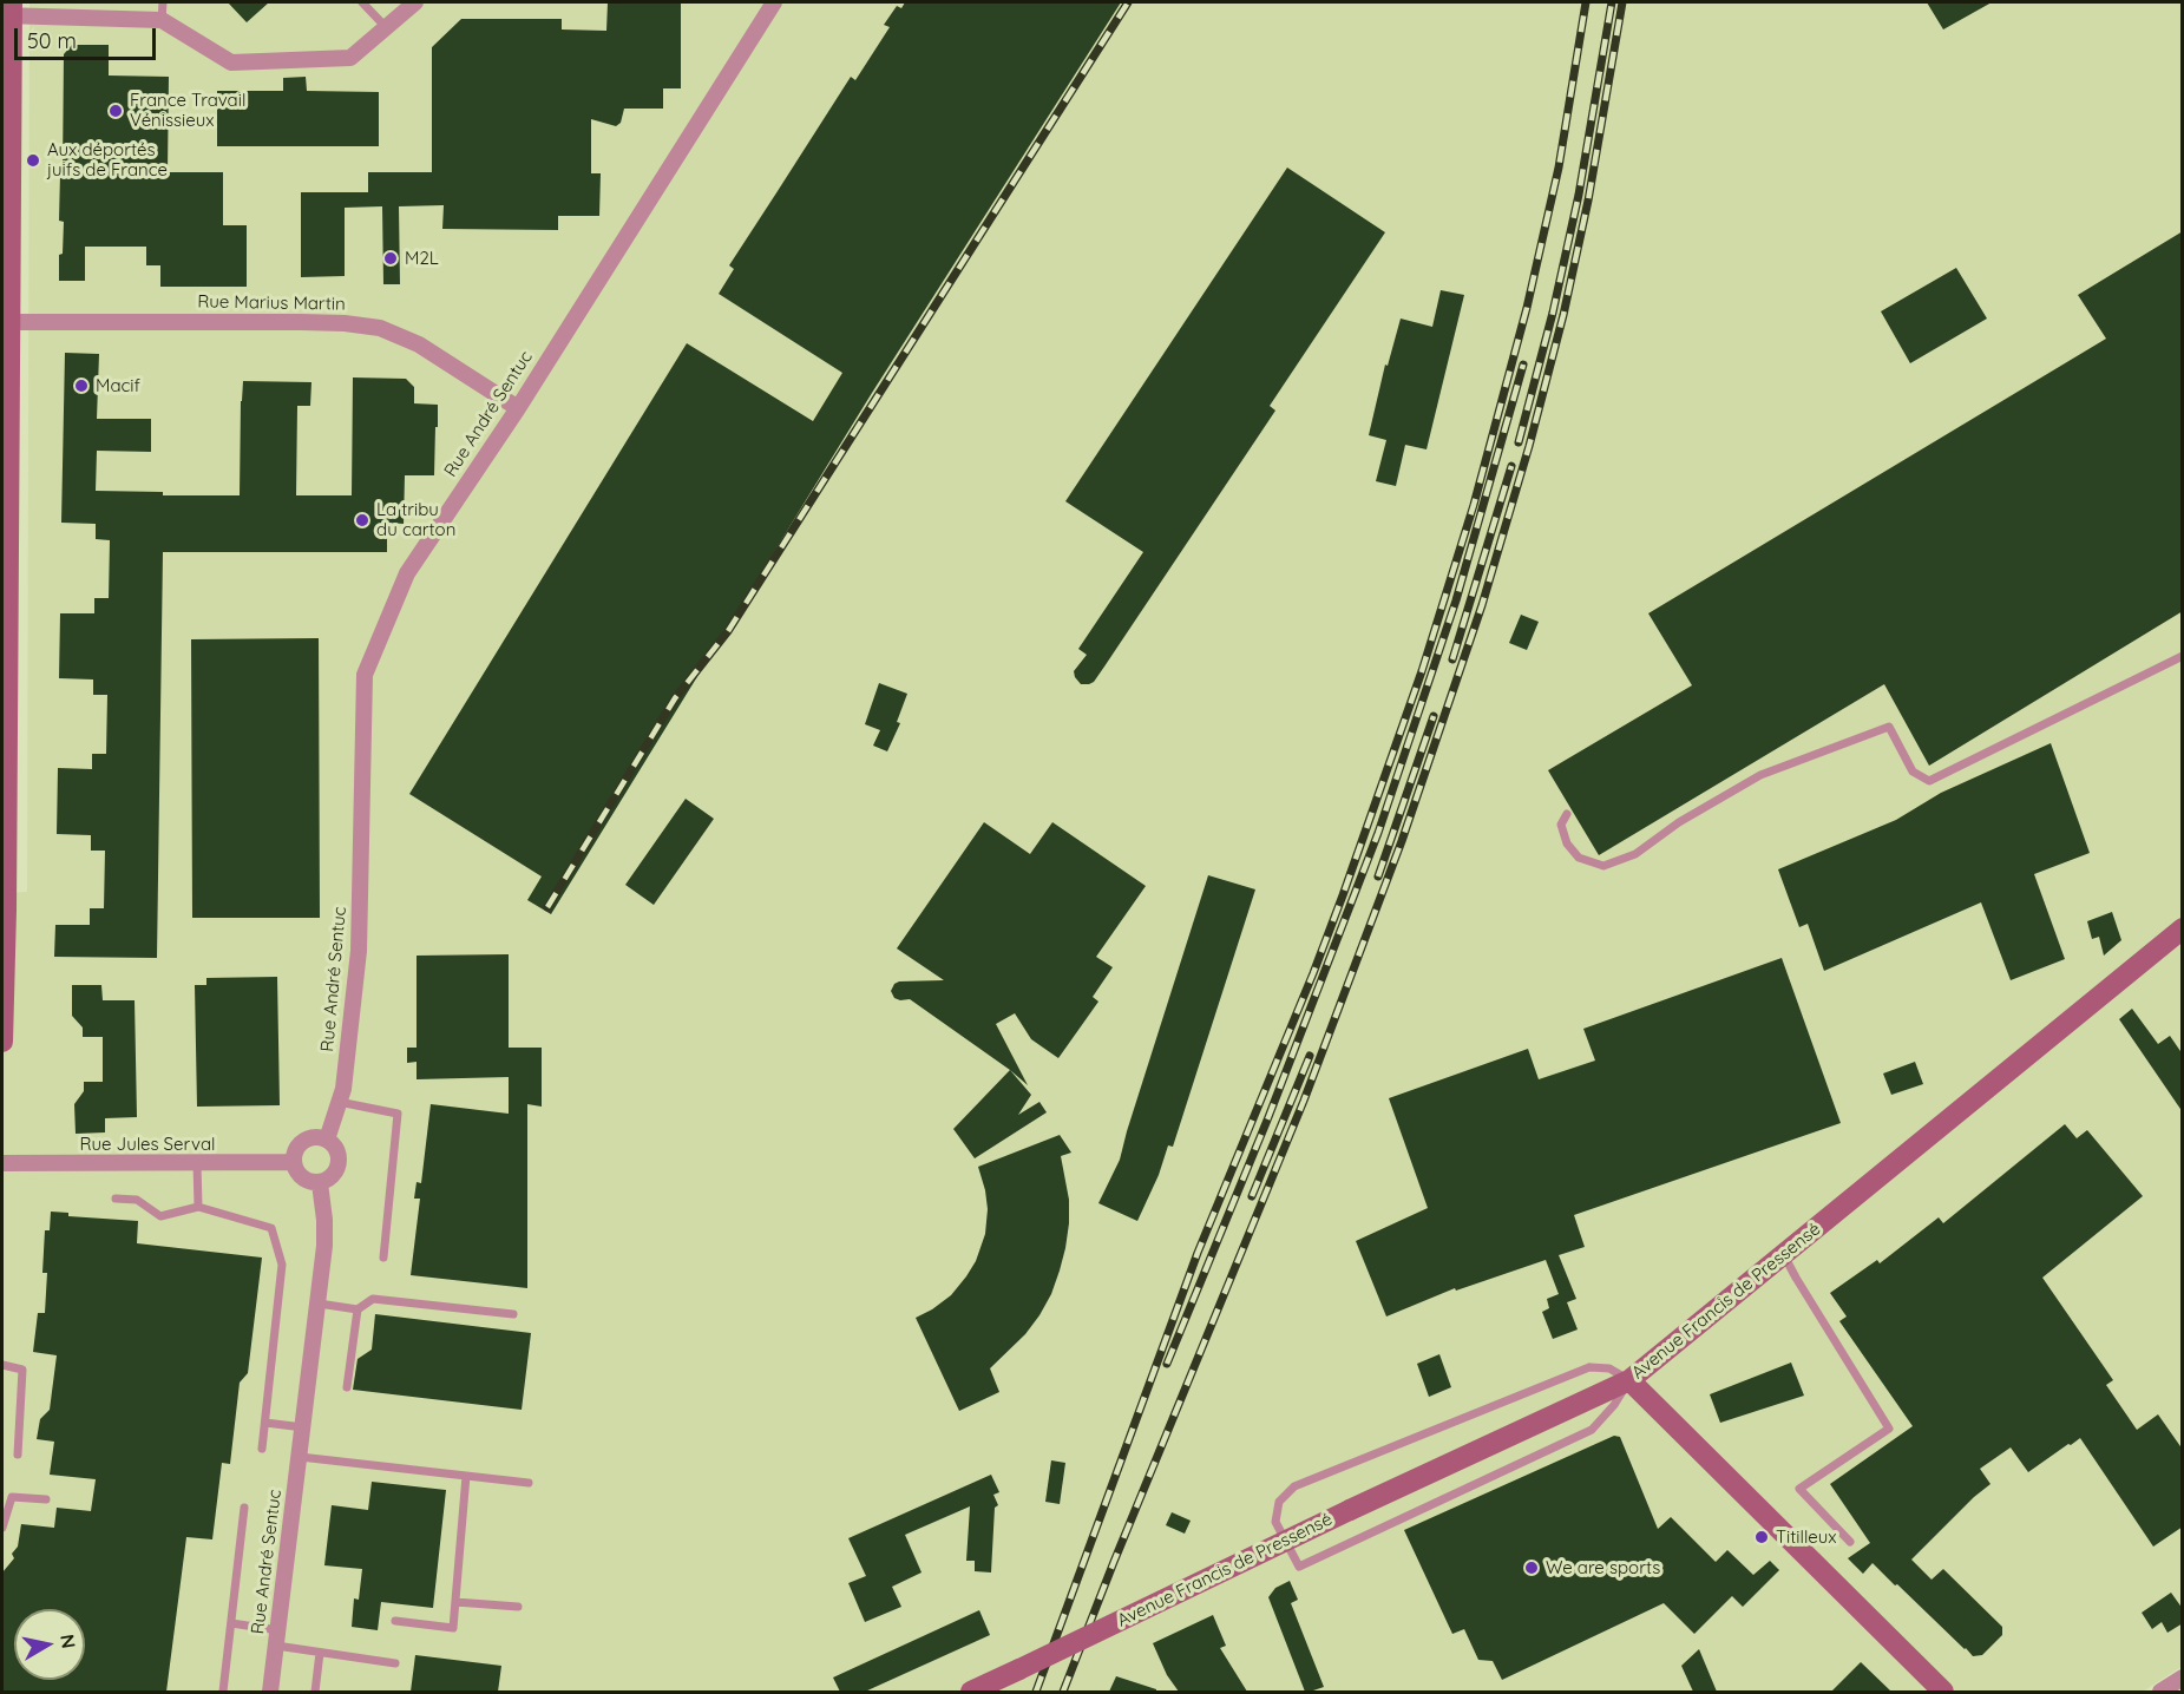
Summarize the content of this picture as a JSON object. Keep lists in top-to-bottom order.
{
  "streets": {
    "street": [
      "Rue Marius Martin",
      "Rue André Sentuc",
      "Rue Jules Serval",
      "Avenue Francis de Pressensé"
    ]
  },
  "crossings": [
    ["Rue Marius Martin", "Rue André Sentuc"],
    ["Rue André Sentuc", "Rue Jules Serval"]
  ],
  "places": [
    "France Travail Vénissieux",
    "Aux déportés juifs de France",
    "M2L",
    "Macif",
    "La tribu du carton",
    "Titilleux",
    "We are sports"
  ],
  "scale_bar": "50 m",
  "north": "right"
}
